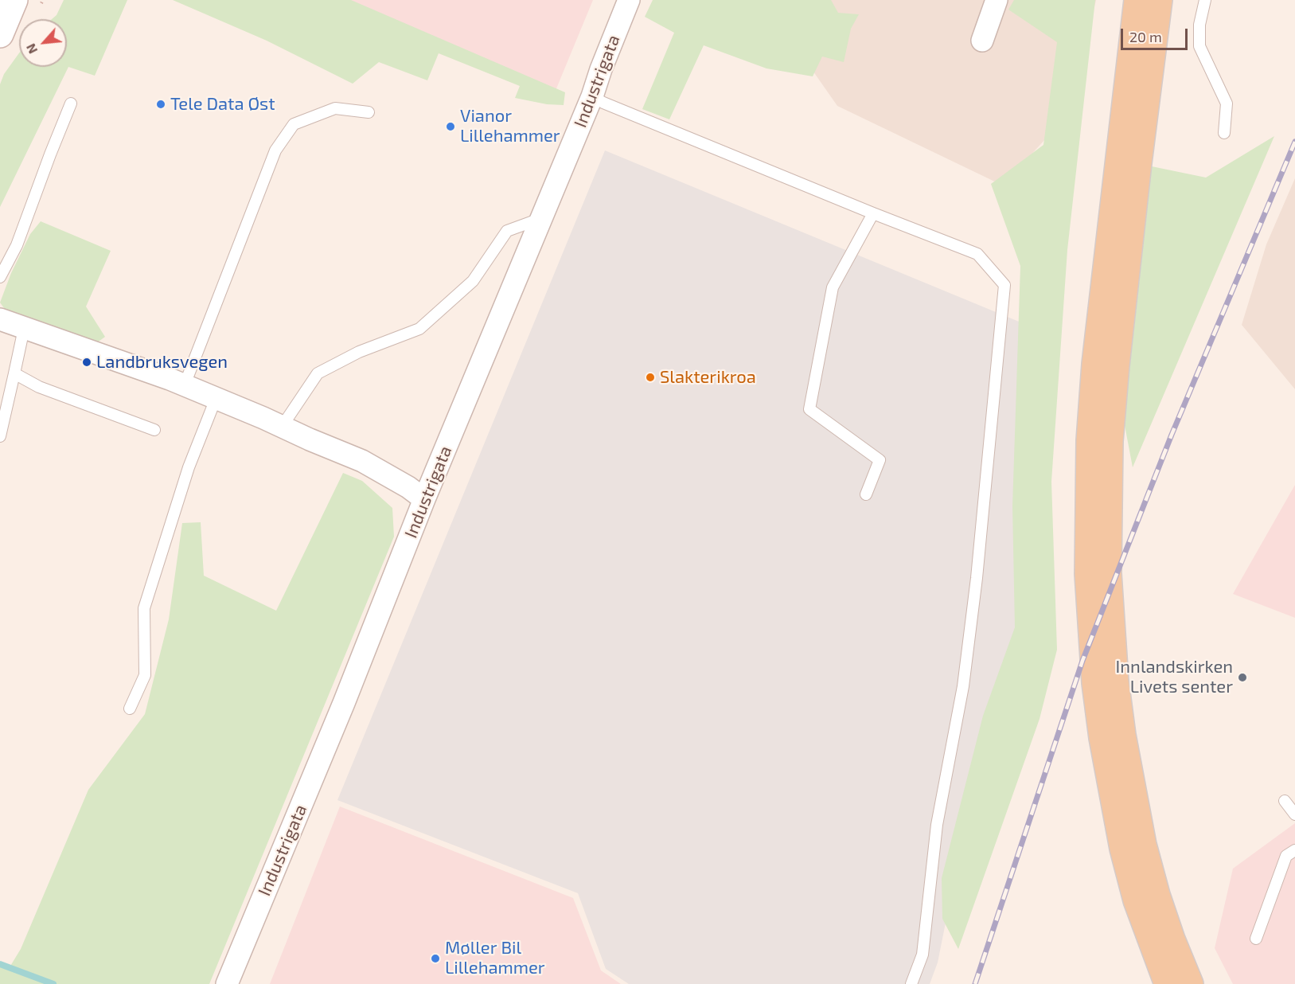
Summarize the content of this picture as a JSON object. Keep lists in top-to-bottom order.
{
  "streets": {
    "street": ["Industrigata"]
  },
  "places": [
    "Tele Data Øst",
    "Vianor Lillehammer",
    "Landbruksvegen",
    "Slakterikroa",
    "Innlandskirken Livets senter",
    "Møller Bil Lillehammer"
  ],
  "scale_bar": "20 m",
  "north": "bottom left"
}
